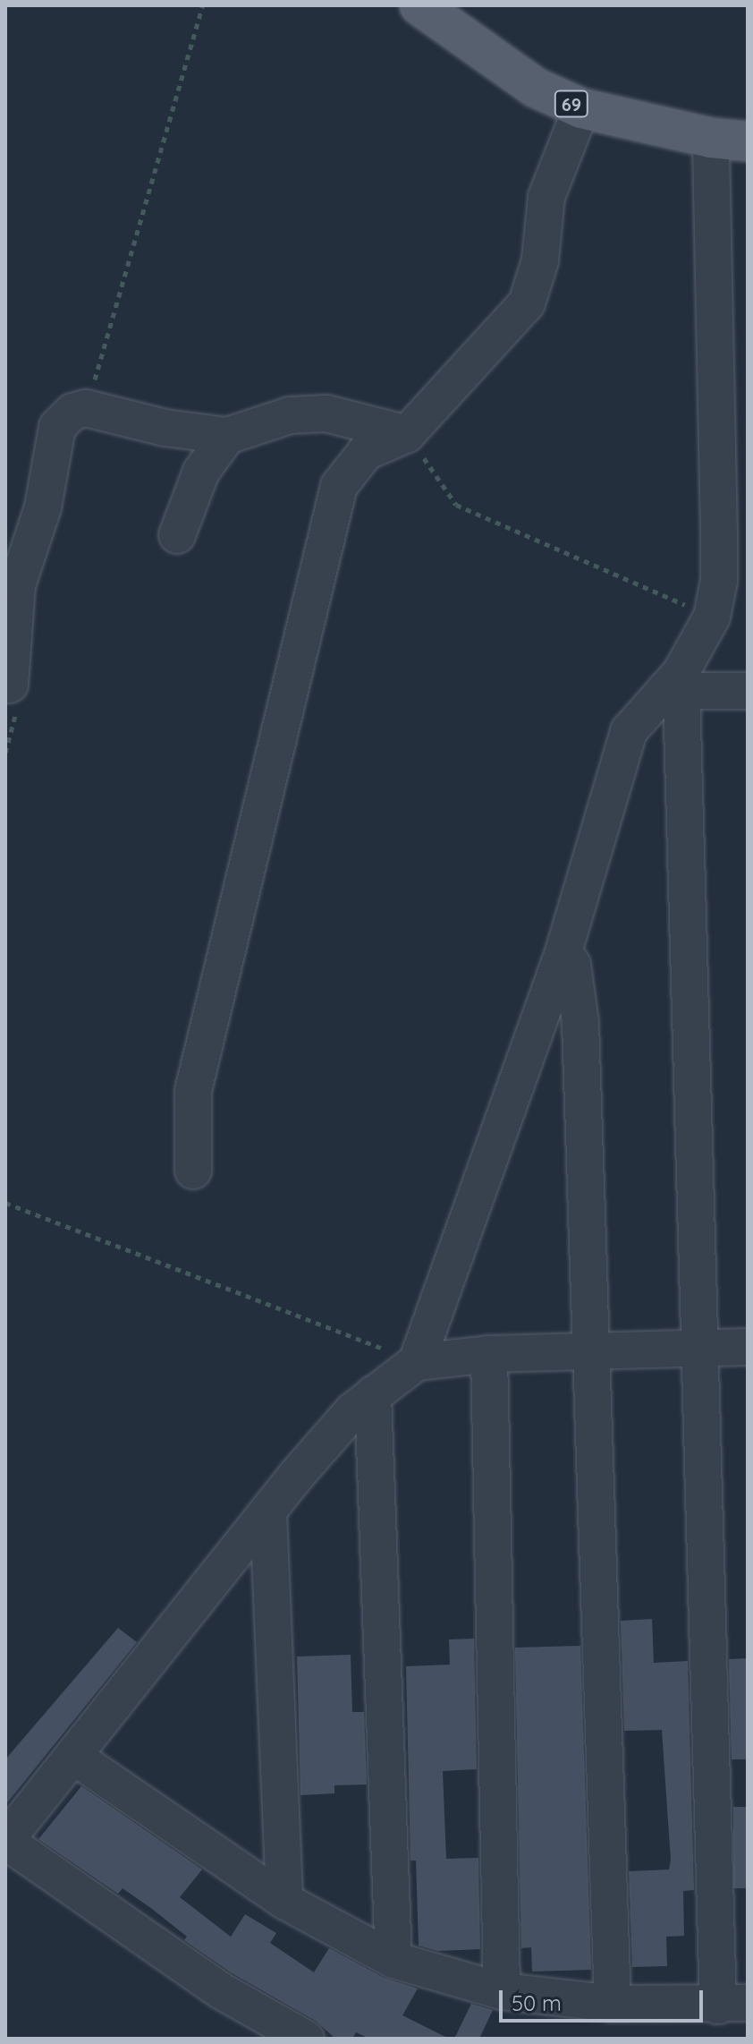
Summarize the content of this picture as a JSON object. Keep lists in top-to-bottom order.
{
  "streets": {
    "main road": ["69"]
  },
  "scale_bar": "50 m"
}
